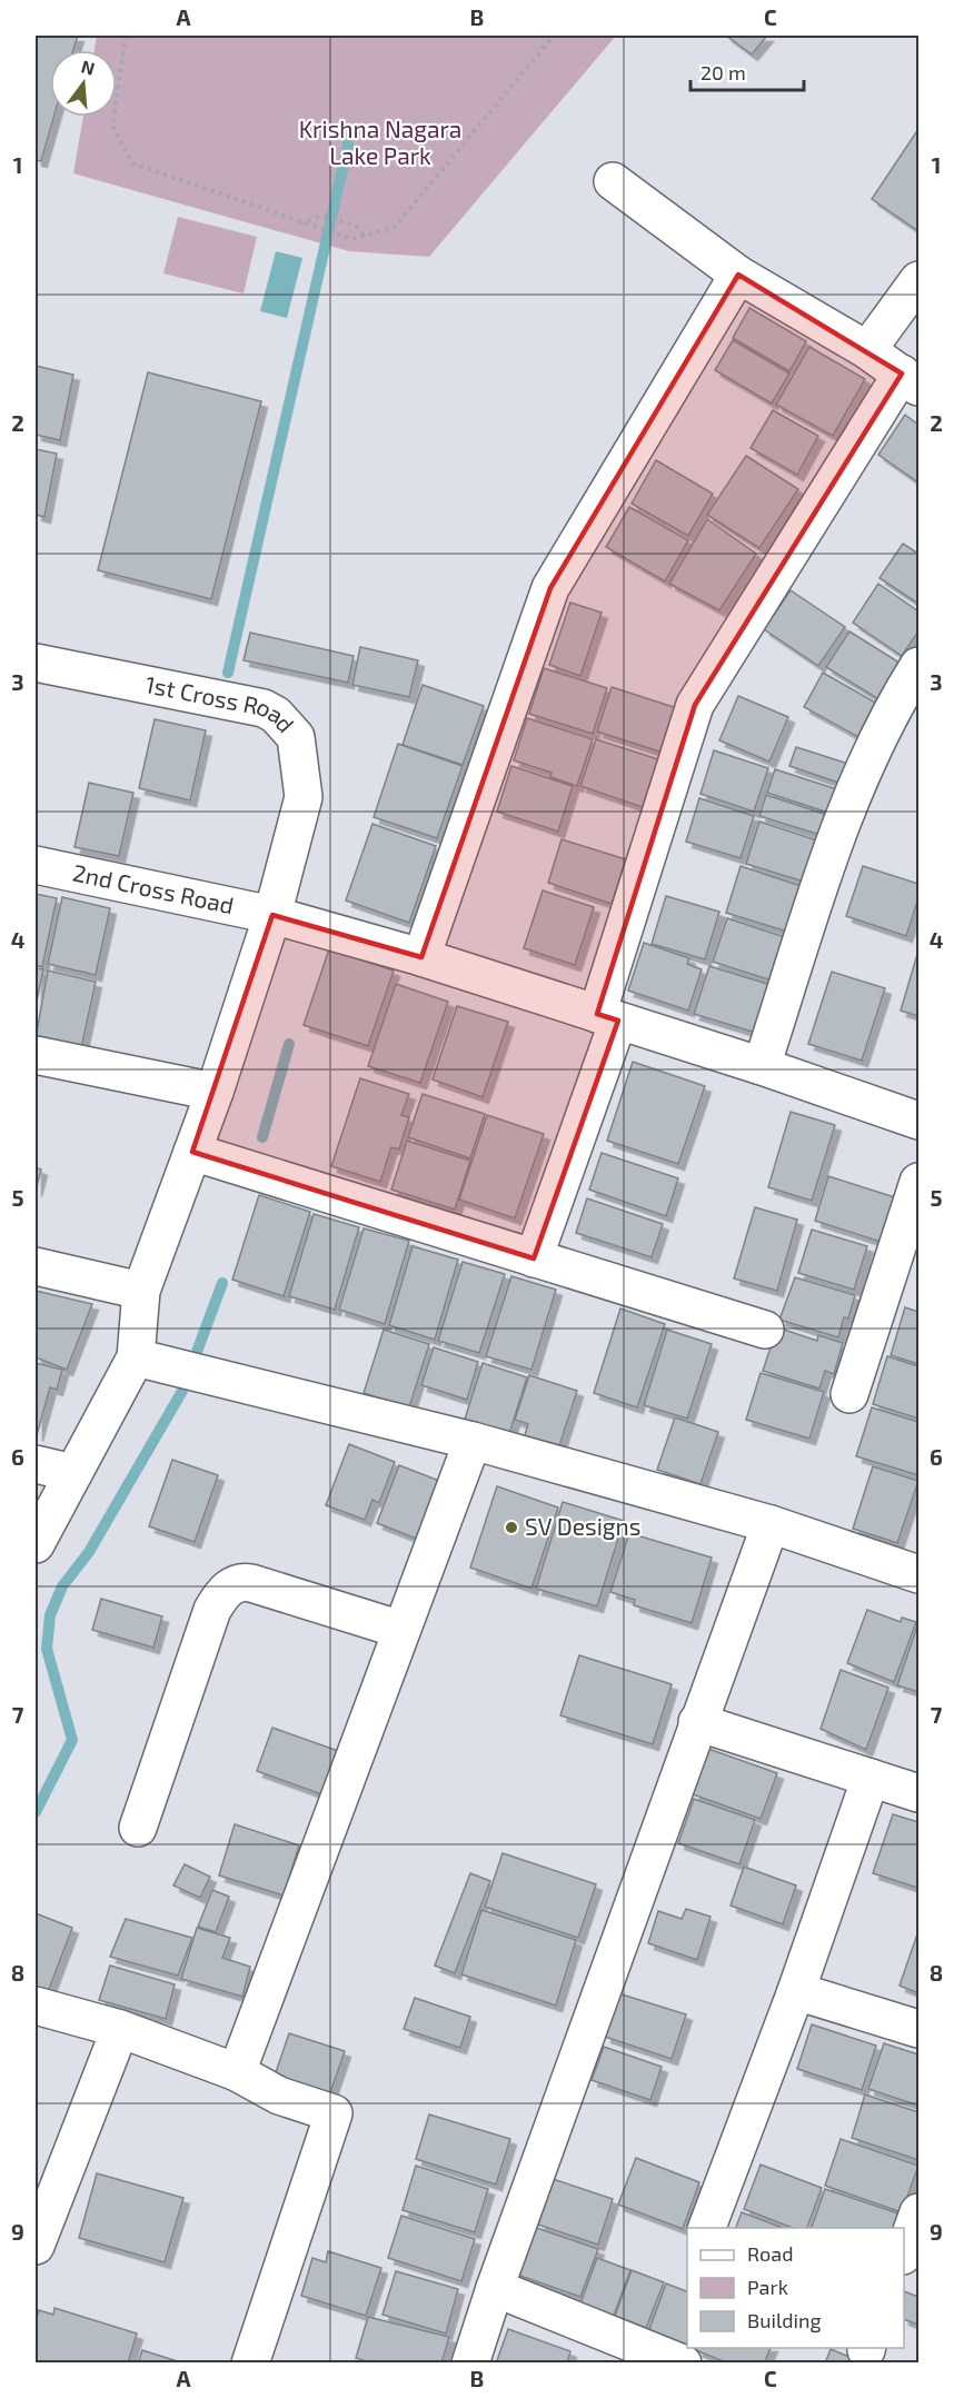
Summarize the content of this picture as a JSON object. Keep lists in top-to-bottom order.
{
  "streets": {
    "street": ["1st Cross Road", "2nd Cross Road"]
  },
  "crossings": [
    ["1st Cross Road", "2nd Cross Road"]
  ],
  "parks": ["Krishna Nagara Lake Park"],
  "places": ["SV Designs"],
  "legend": ["Road", "Park", "Building"],
  "scale_bar": "20 m",
  "north": "top",
  "grid": {
    "columns": ["A", "B", "C"],
    "rows": [
      "1",
      "2",
      "3",
      "4",
      "5",
      "6",
      "7",
      "8",
      "9"
    ]
  }
}
